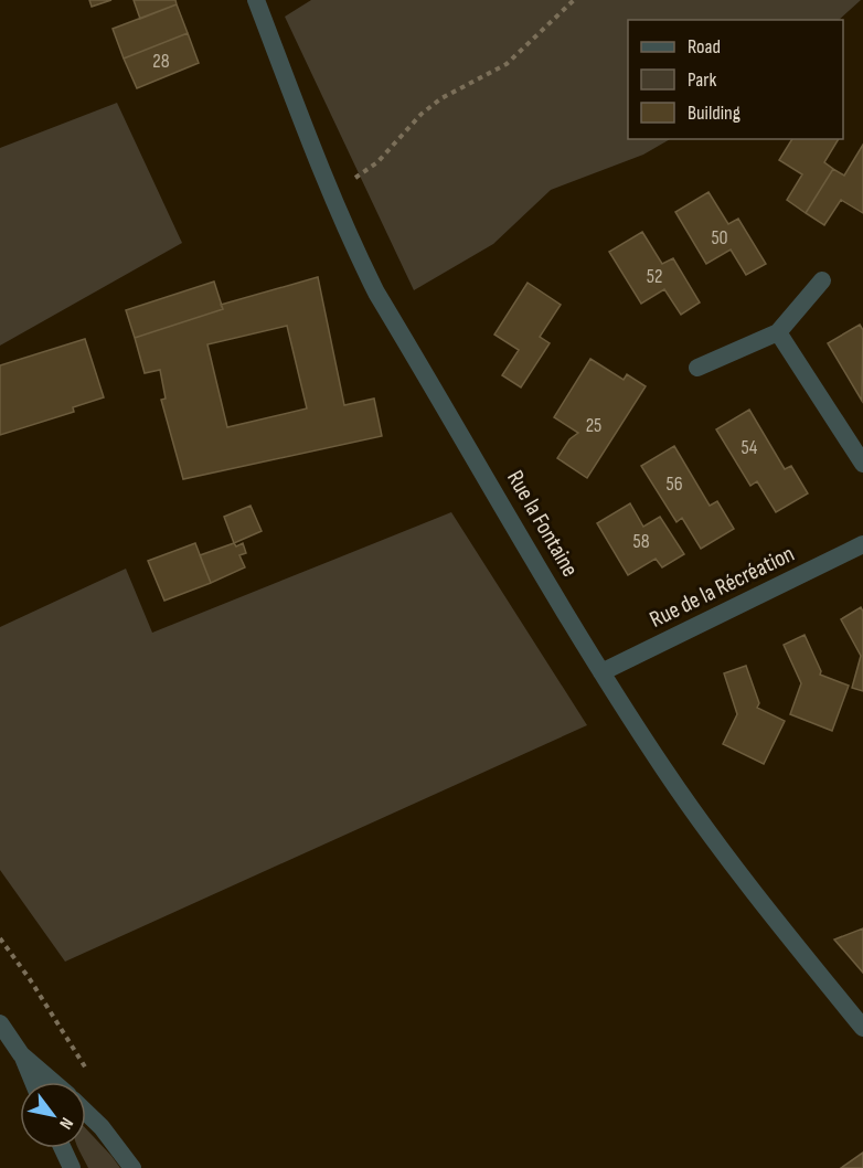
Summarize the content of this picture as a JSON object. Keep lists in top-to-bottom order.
{
  "streets": {
    "street": ["Rue la Fontaine", "Rue de la Récréation"]
  },
  "crossings": [
    ["Rue la Fontaine", "Rue de la Récréation"]
  ],
  "house_numbers": [
    "28",
    "50",
    "52",
    "25",
    "54",
    "56",
    "58"
  ],
  "legend": ["Road", "Park", "Building"],
  "north": "bottom right"
}
